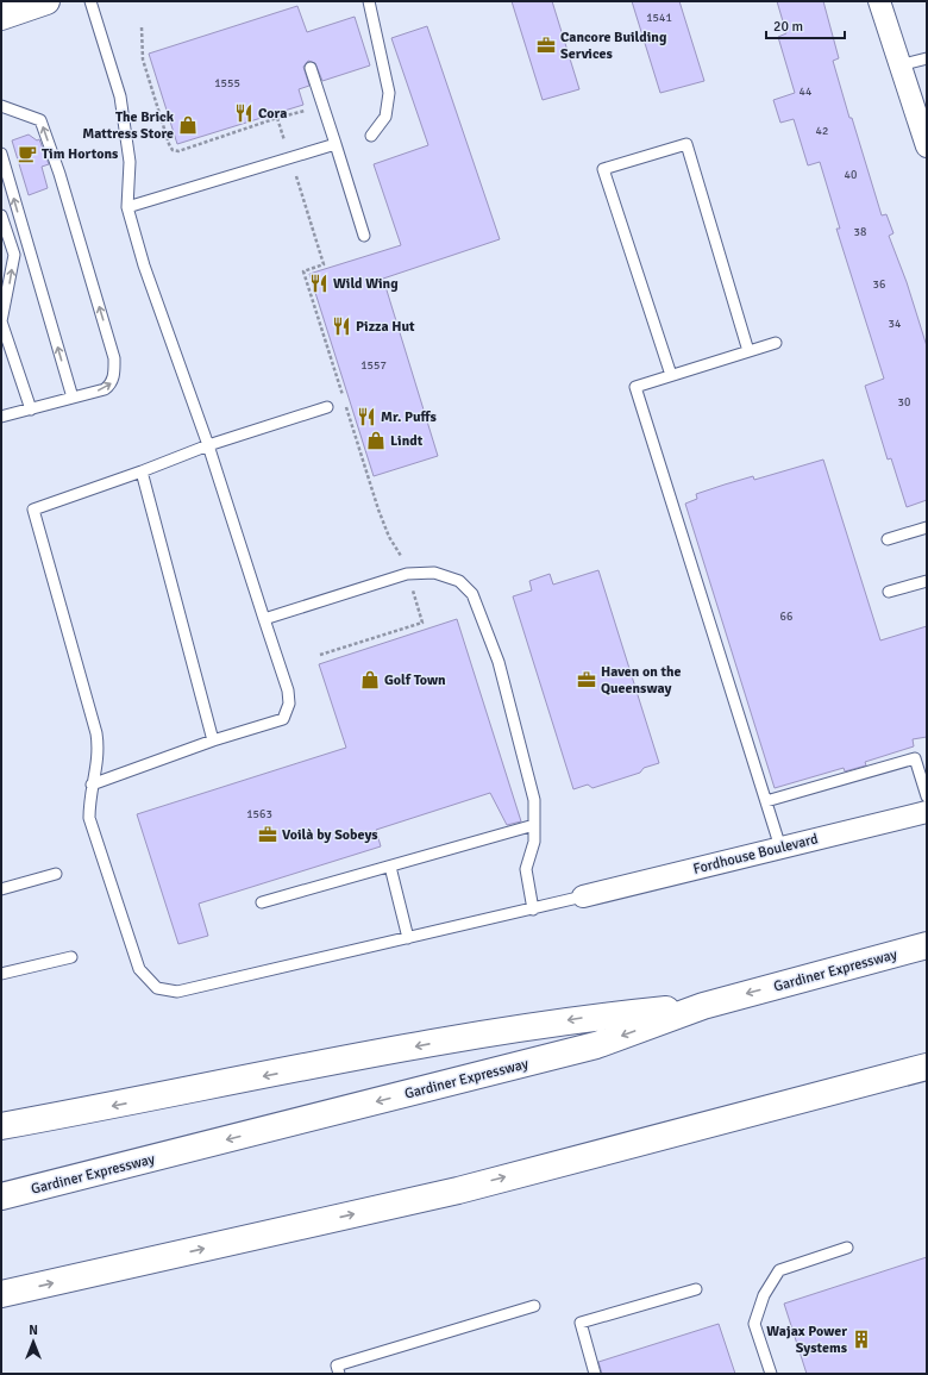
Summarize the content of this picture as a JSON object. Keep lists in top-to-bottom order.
{
  "streets": {
    "main road": ["Gardiner Expressway"],
    "street": ["Fordhouse Boulevard"]
  },
  "places": {
    "office": ["Cancore Building Services", "Haven on the Queensway", "Voilà by Sobeys"],
    "restaurant": [
      "Cora",
      "Wild Wing",
      "Pizza Hut",
      "Mr. Puffs"
    ],
    "shop": ["The Brick Mattress Store", "Lindt", "Golf Town"],
    "cafe": ["Tim Hortons"],
    "building": ["Wajax Power Systems"]
  },
  "house_numbers": [
    "1541",
    "1555",
    "44",
    "42",
    "40",
    "38",
    "36",
    "34",
    "1557",
    "30",
    "66",
    "1563"
  ],
  "scale_bar": "20 m",
  "north": "top"
}
